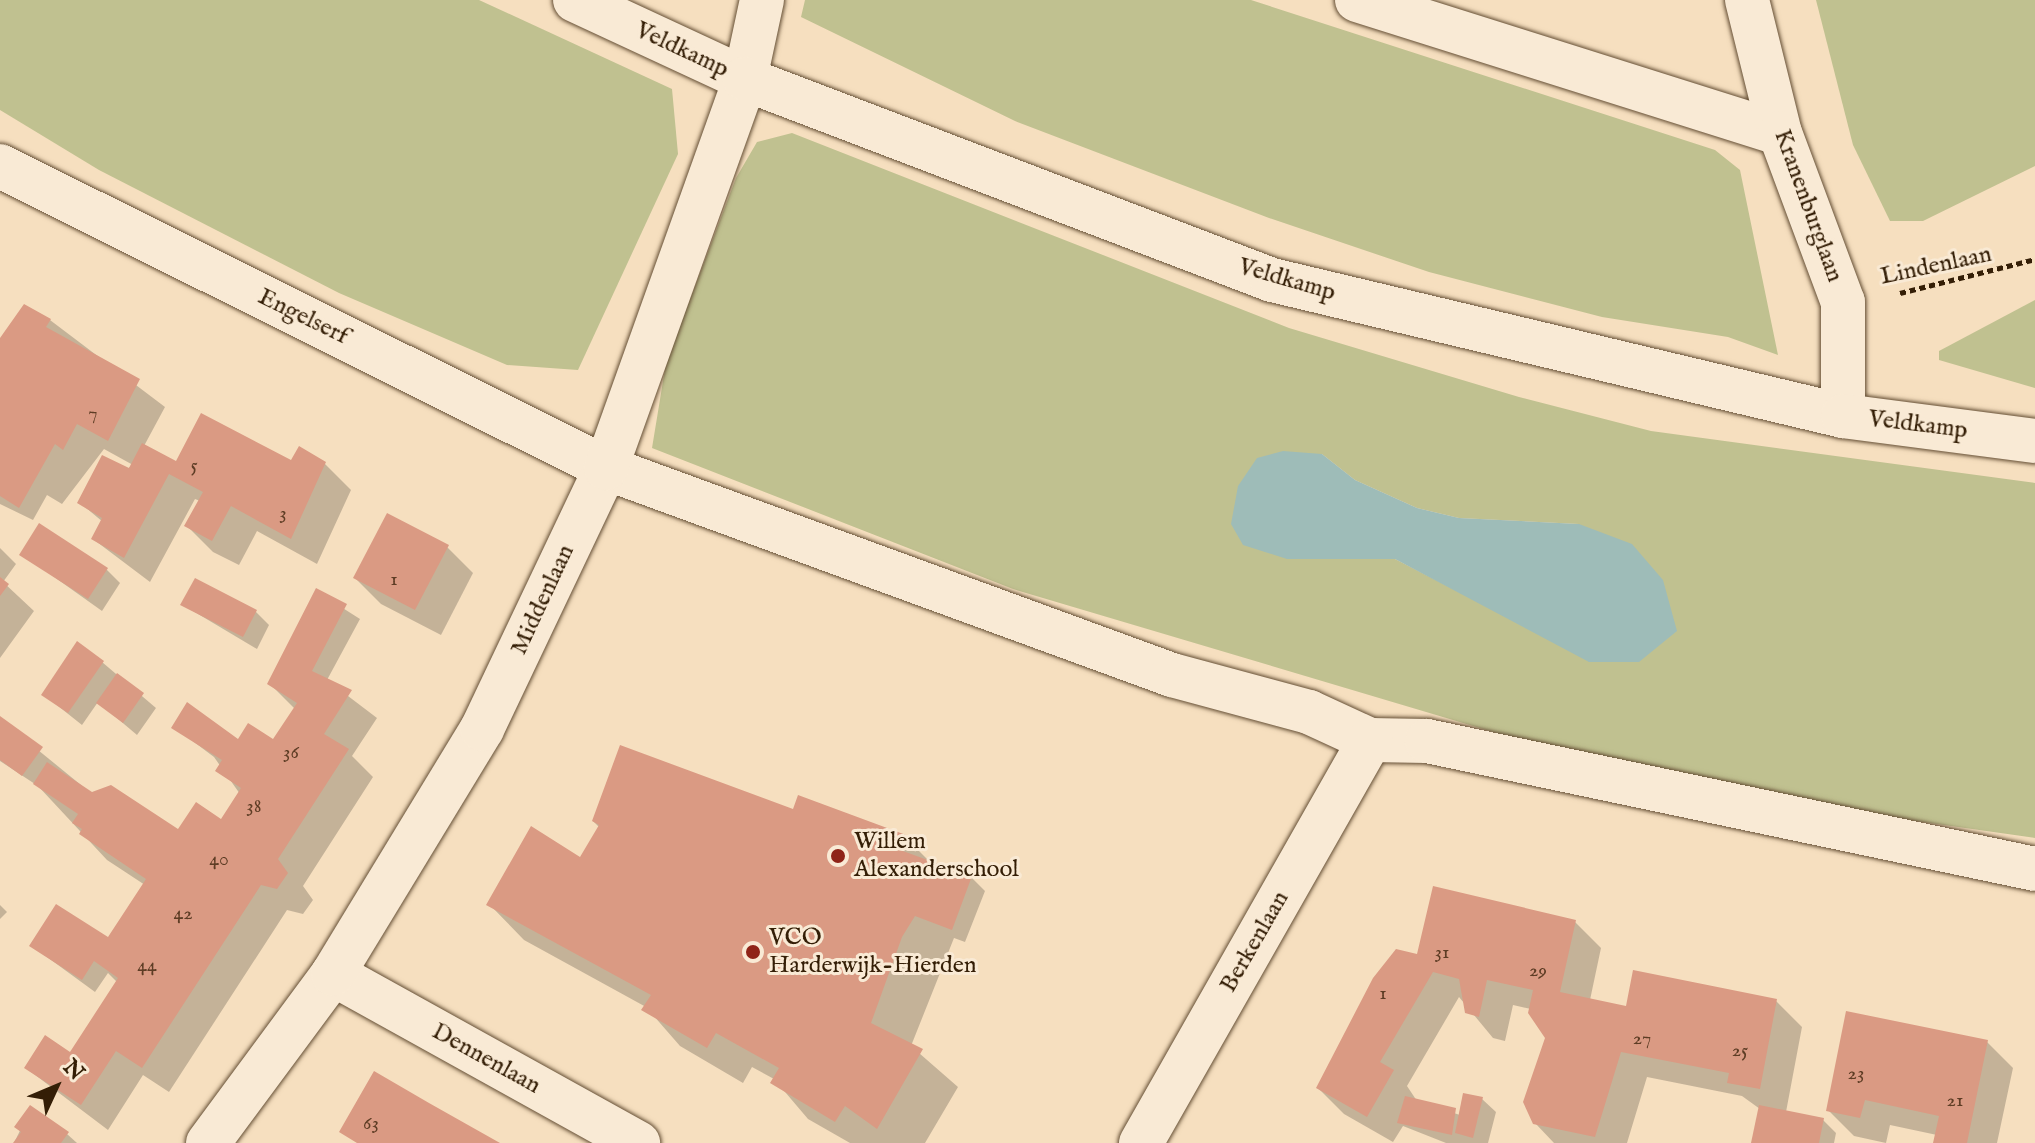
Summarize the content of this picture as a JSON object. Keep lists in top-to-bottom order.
{
  "streets": {
    "street": [
      "Veldkamp",
      "Kranenburglaan",
      "Engelserf",
      "Middenlaan",
      "Berkenlaan",
      "Dennenlaan"
    ],
    "path": ["Lindenlaan"]
  },
  "crossings": [
    ["Veldkamp", "Kranenburglaan"],
    ["Veldkamp", "Middenlaan"],
    ["Kranenburglaan", "Lindenlaan"],
    ["Engelserf", "Middenlaan"],
    ["Middenlaan", "Dennenlaan"]
  ],
  "places": ["Willem Alexanderschool", "VCO Harderwijk-Hierden"],
  "house_numbers": [
    "7",
    "5",
    "3",
    "1",
    "36",
    "38",
    "40",
    "42",
    "31",
    "44",
    "29",
    "1",
    "27",
    "25",
    "23",
    "21",
    "63"
  ],
  "north": "top right"
}
